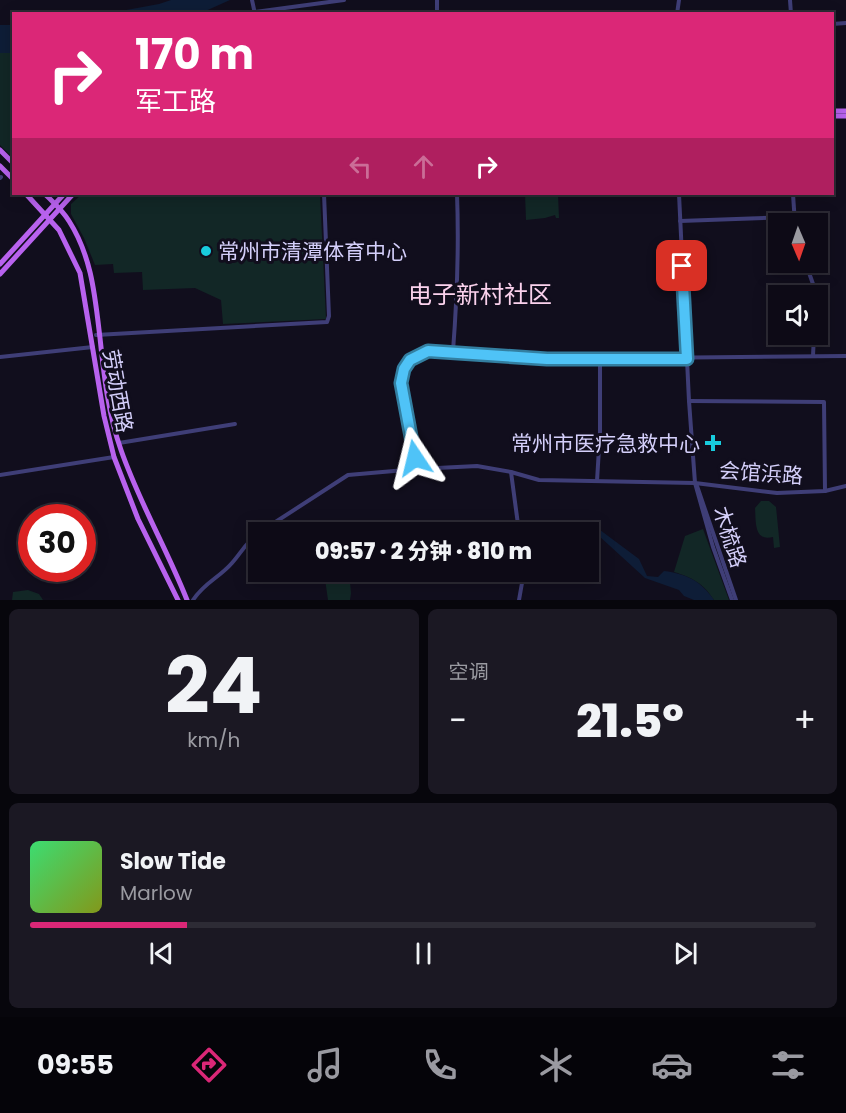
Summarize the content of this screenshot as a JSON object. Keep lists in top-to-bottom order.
{
  "streets": {
    "main road": ["劳动西路"],
    "street": ["会馆浜路", "木梳路"]
  },
  "crossings": [
    ["会馆浜路", "木梳路"]
  ],
  "districts": ["电子新村社区"],
  "places": {
    "other": ["常州市清潭体育中心"],
    "health": ["常州市医疗急救中心"]
  },
  "north": "bottom",
  "page": {
    "turn": ["170 m", "军工路"],
    "limit": "30",
    "trip": "09:57 · 2 分钟 · 810 m",
    "tile": [
      ["24", "km/h"],
      "空调"
    ],
    "heat": ["−", "21.5°", "+"],
    "song": ["Slow Tide", "Marlow"],
    "tabs": "09:55"
  }
}
